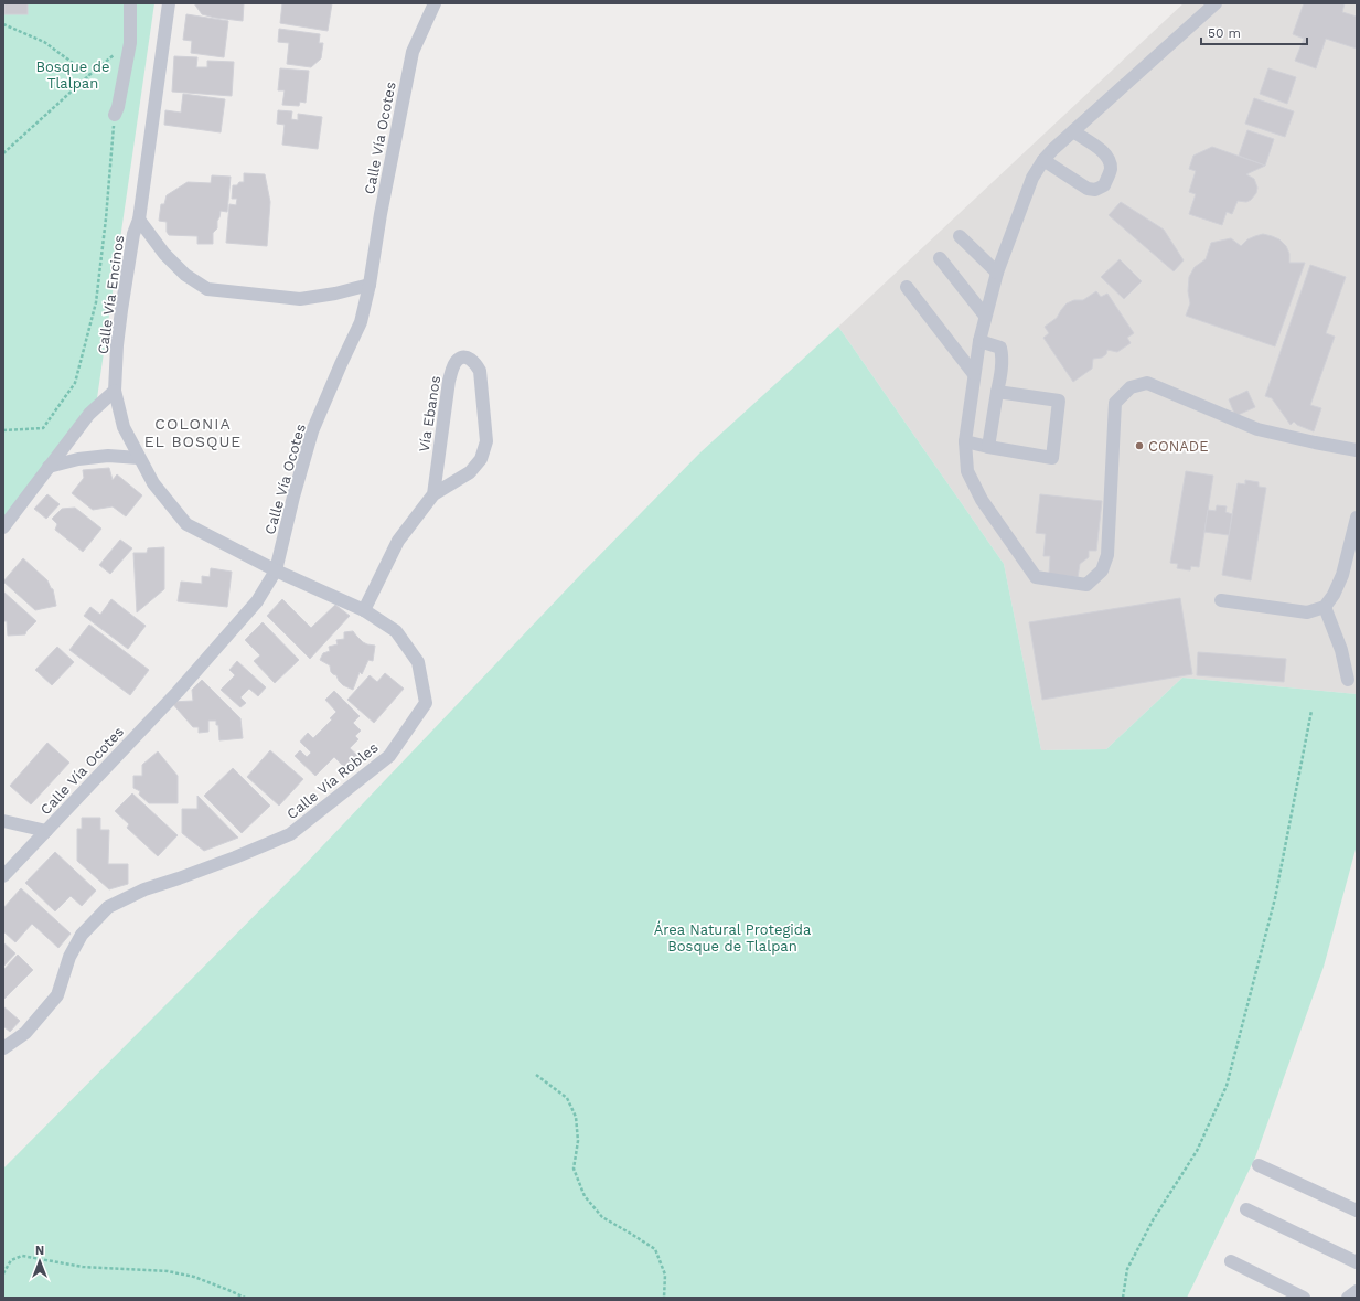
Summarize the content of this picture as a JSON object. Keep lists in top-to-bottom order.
{
  "streets": {
    "street": [
      "Calle Vía Ocotes",
      "Calle Vía Encinos",
      "Vía Ebanos",
      "Calle Vía Robles"
    ]
  },
  "crossings": [
    ["Calle Vía Ocotes", "Calle Vía Robles"],
    ["Calle Vía Encinos", "Calle Vía Robles"],
    ["Vía Ebanos", "Calle Vía Robles"]
  ],
  "districts": ["COLONIA EL BOSQUE"],
  "parks": ["Bosque de Tlalpan", "Área Natural Protegida Bosque de Tlalpan"],
  "places": ["CONADE"],
  "scale_bar": "50 m",
  "north": "top"
}
